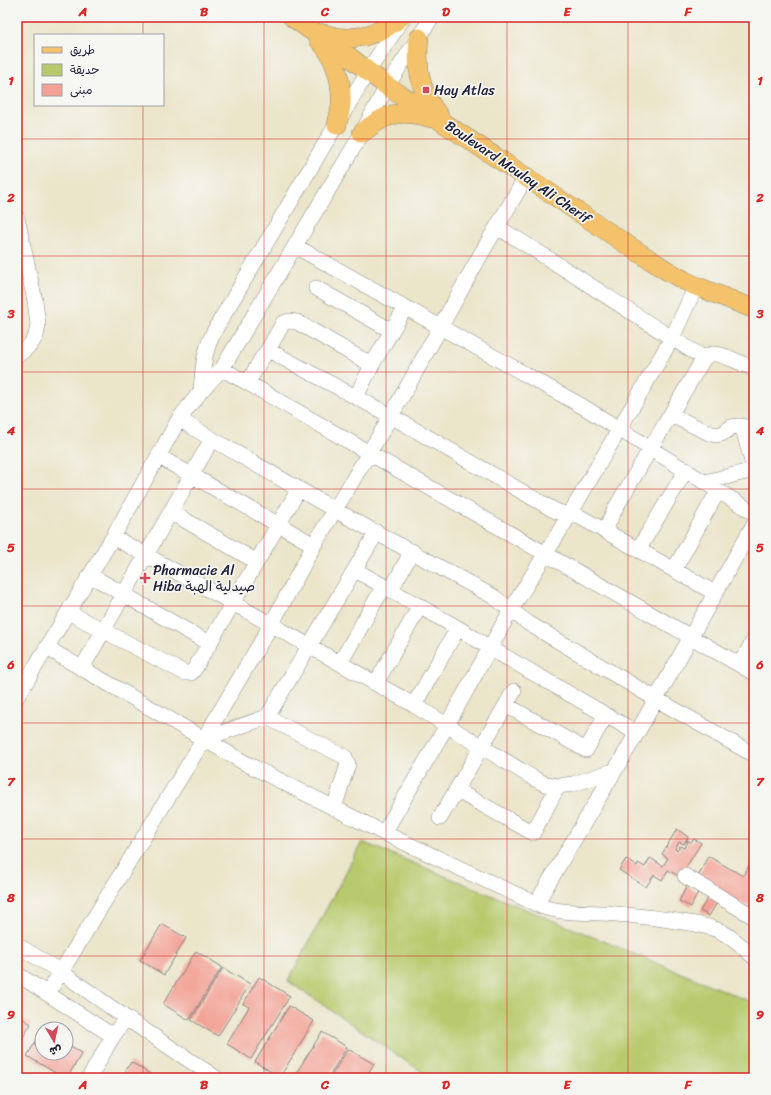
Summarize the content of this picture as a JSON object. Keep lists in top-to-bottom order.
{
  "streets": {
    "main road": ["Boulevard Moulay Ali Cherif"]
  },
  "places": {
    "transit": ["Hay Atlas"],
    "health": ["Pharmacie Al Hiba صيدلية الهبة"]
  },
  "legend": ["طريق", "حديقة", "مبنى"],
  "north": "bottom",
  "grid": {
    "columns": [
      "A",
      "B",
      "C",
      "D",
      "E",
      "F"
    ],
    "rows": [
      "1",
      "2",
      "3",
      "4",
      "5",
      "6",
      "7",
      "8",
      "9"
    ]
  }
}
